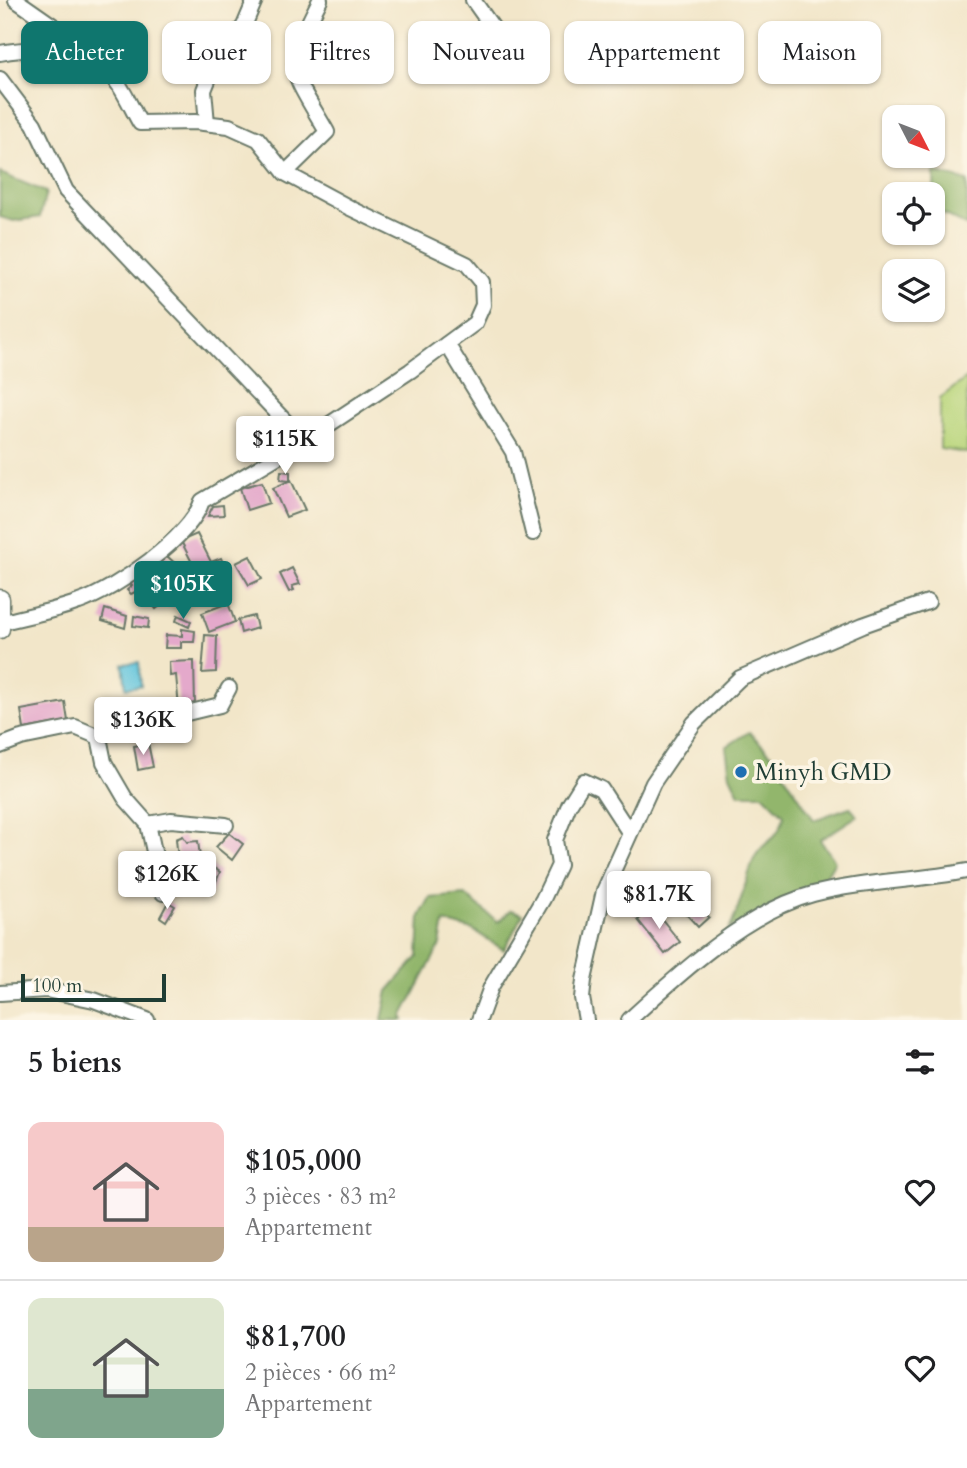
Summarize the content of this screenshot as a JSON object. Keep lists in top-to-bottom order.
{
  "places": ["Minyh GMD"],
  "scale_bar": "100 m",
  "north": "bottom right",
  "page": {
    "chip": [
      "Acheter",
      "Louer",
      "Filtres",
      "Nouveau",
      "Appartement",
      "Maison"
    ],
    "price": [
      "$115K",
      "$105K",
      "$136K",
      "$126K",
      "$81.7K"
    ],
    "scale": "100 m",
    "heading": "5 biens",
    "list": [
      {
        "name": "$105,000",
        "note": "3 pièces · 83 m² · Appartement"
      },
      {
        "name": "$81,700",
        "note": "2 pièces · 66 m² · Appartement"
      }
    ]
  }
}
